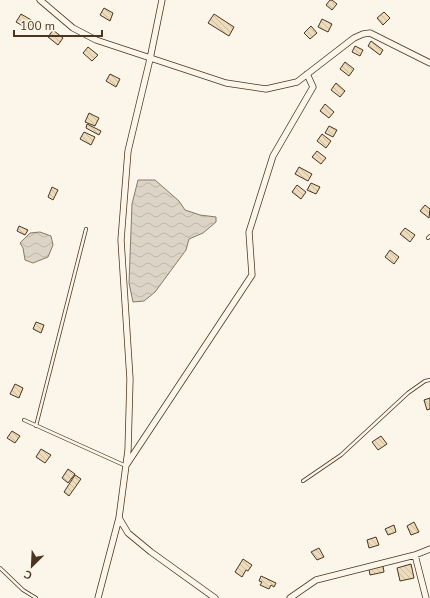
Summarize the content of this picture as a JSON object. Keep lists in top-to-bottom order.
{
  "scale_bar": "100 m",
  "north": "bottom left"
}
